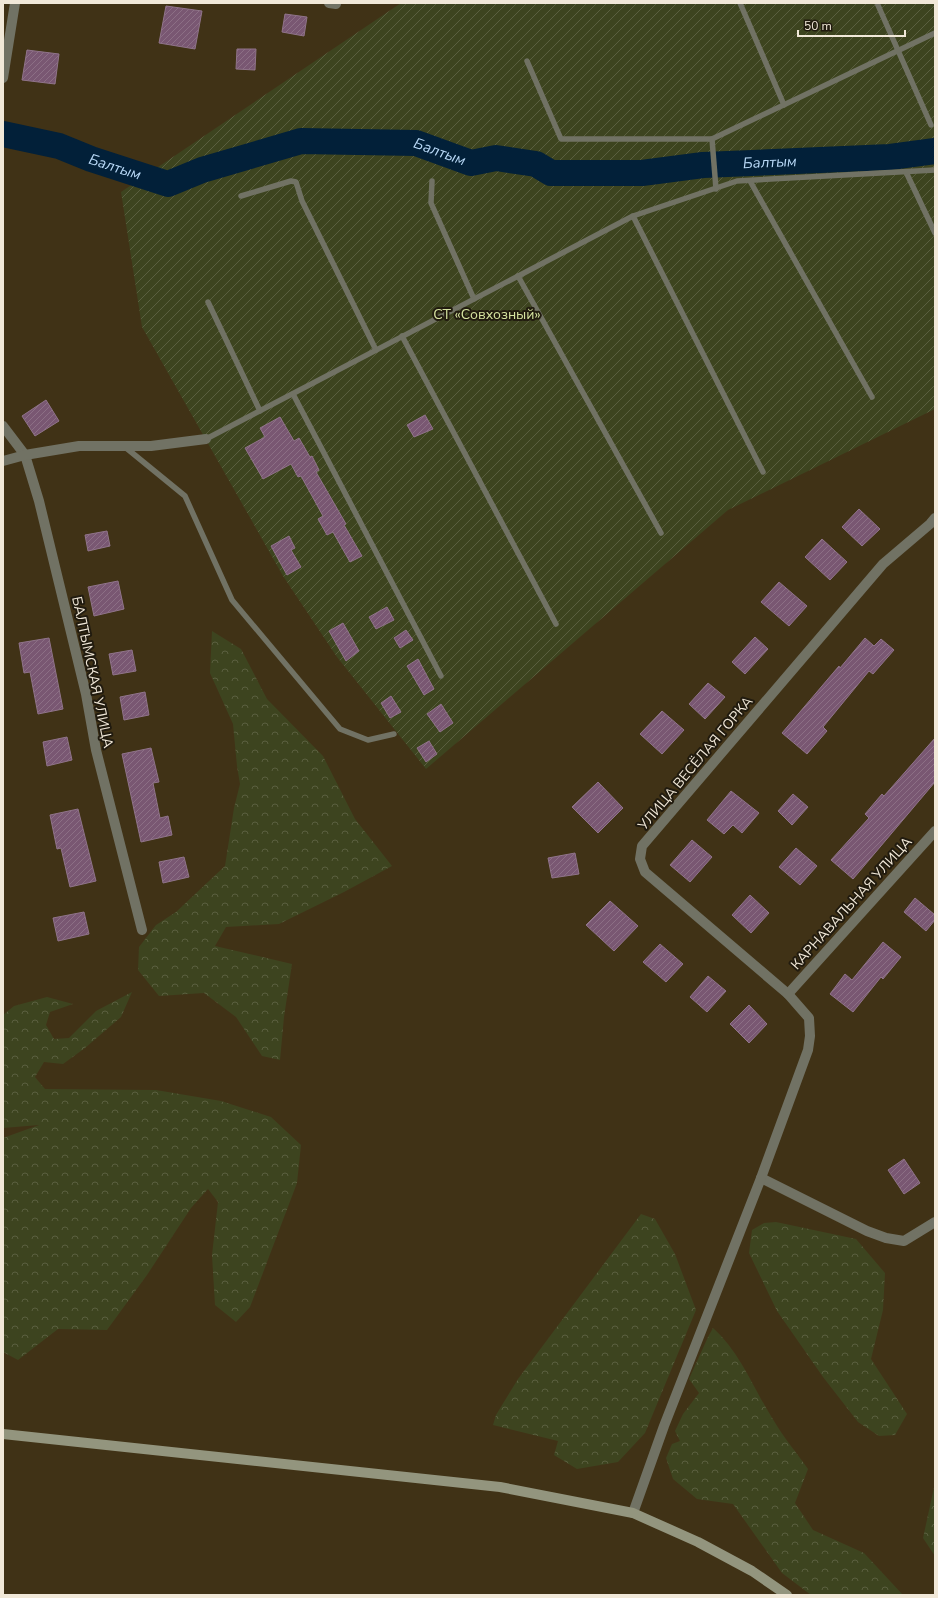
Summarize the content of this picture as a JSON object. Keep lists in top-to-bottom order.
{
  "streets": {
    "street": ["БАЛТЫМСКАЯ УЛИЦА", "УЛИЦА ВЕСЁЛАЯ ГОРКА", "КАРНАВАЛЬНАЯ УЛИЦА"]
  },
  "crossings": [
    ["УЛИЦА ВЕСЁЛАЯ ГОРКА", "КАРНАВАЛЬНАЯ УЛИЦА"]
  ],
  "water": ["Балтым"],
  "parks": ["СТ «Совхозный»"],
  "scale_bar": "50 m"
}
